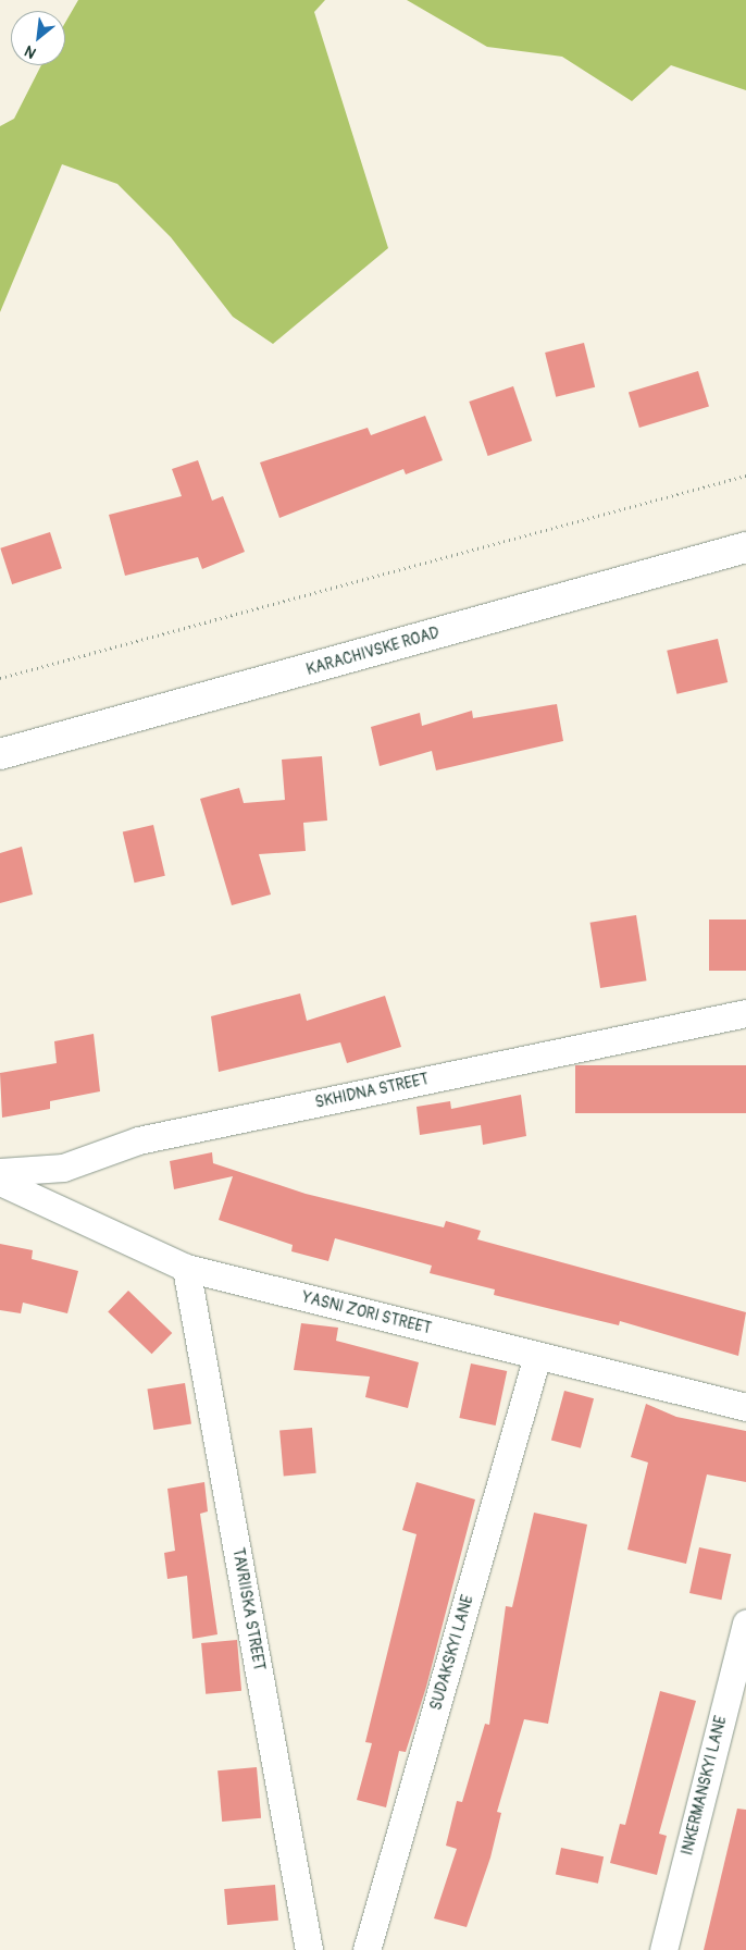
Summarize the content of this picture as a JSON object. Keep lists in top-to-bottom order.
{
  "streets": {
    "main road": ["KARACHIVSKE ROAD"],
    "street": [
      "SKHIDNA STREET",
      "YASNI ZORI STREET",
      "TAVRIISKA STREET",
      "SUDAKSKYI LANE",
      "INKERMANSKYI LANE"
    ]
  },
  "crossings": [
    ["YASNI ZORI STREET", "TAVRIISKA STREET"],
    ["YASNI ZORI STREET", "SUDAKSKYI LANE"]
  ],
  "north": "bottom left"
}
